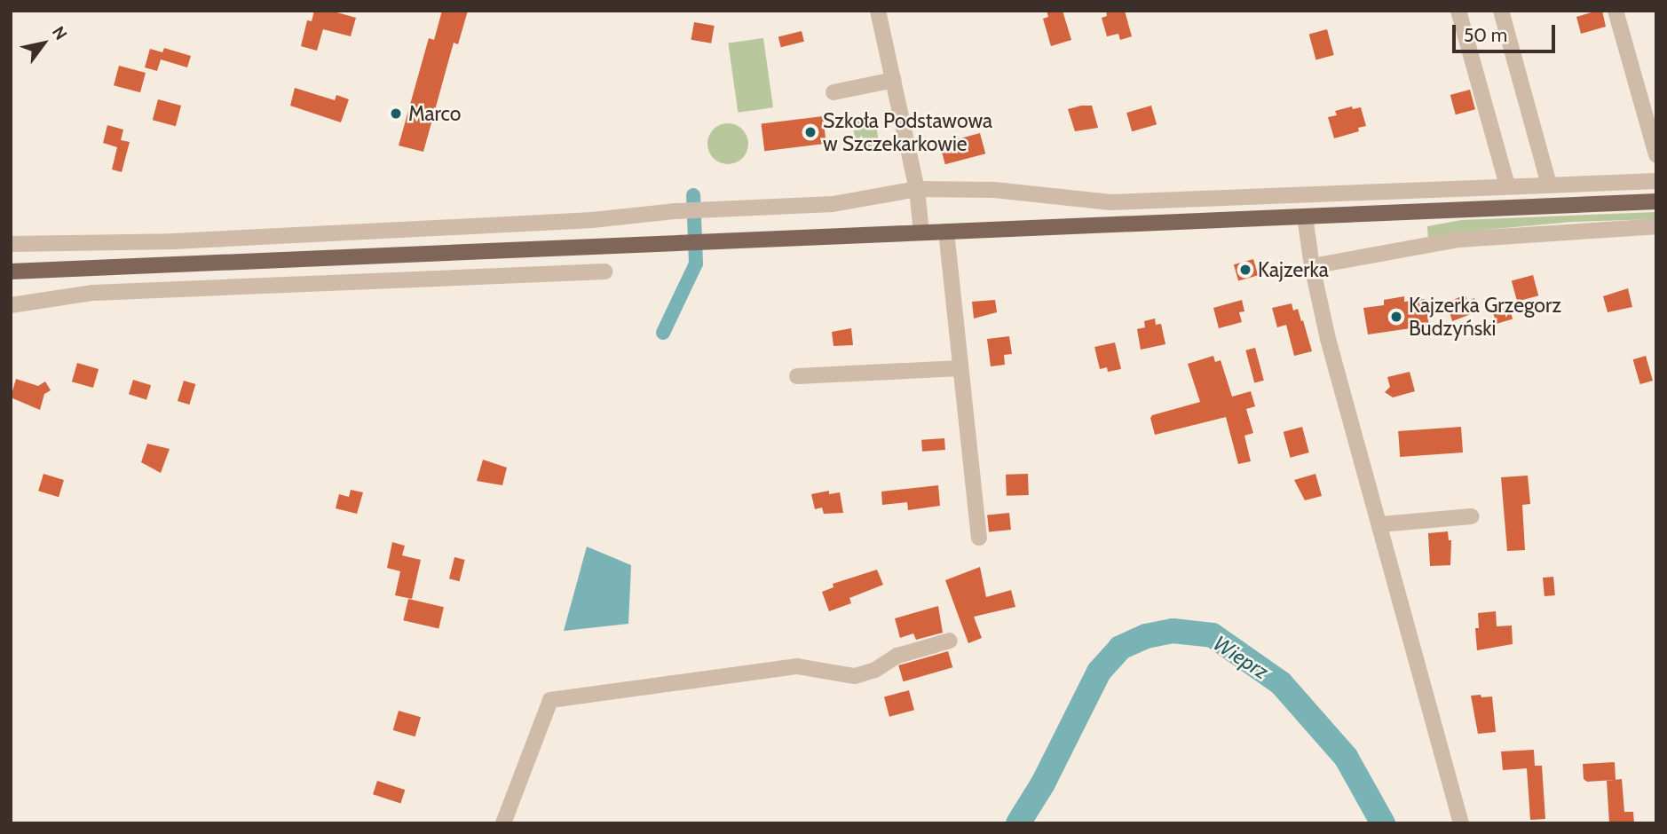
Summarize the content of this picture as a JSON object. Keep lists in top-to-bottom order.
{
  "water": ["Wieprz"],
  "places": [
    "Marco",
    "Szkoła Podstawowa w Szczekarkowie",
    "Kajzerka",
    "Kajzerka Grzegorz Budzyński"
  ],
  "scale_bar": "50 m",
  "north": "top right"
}
